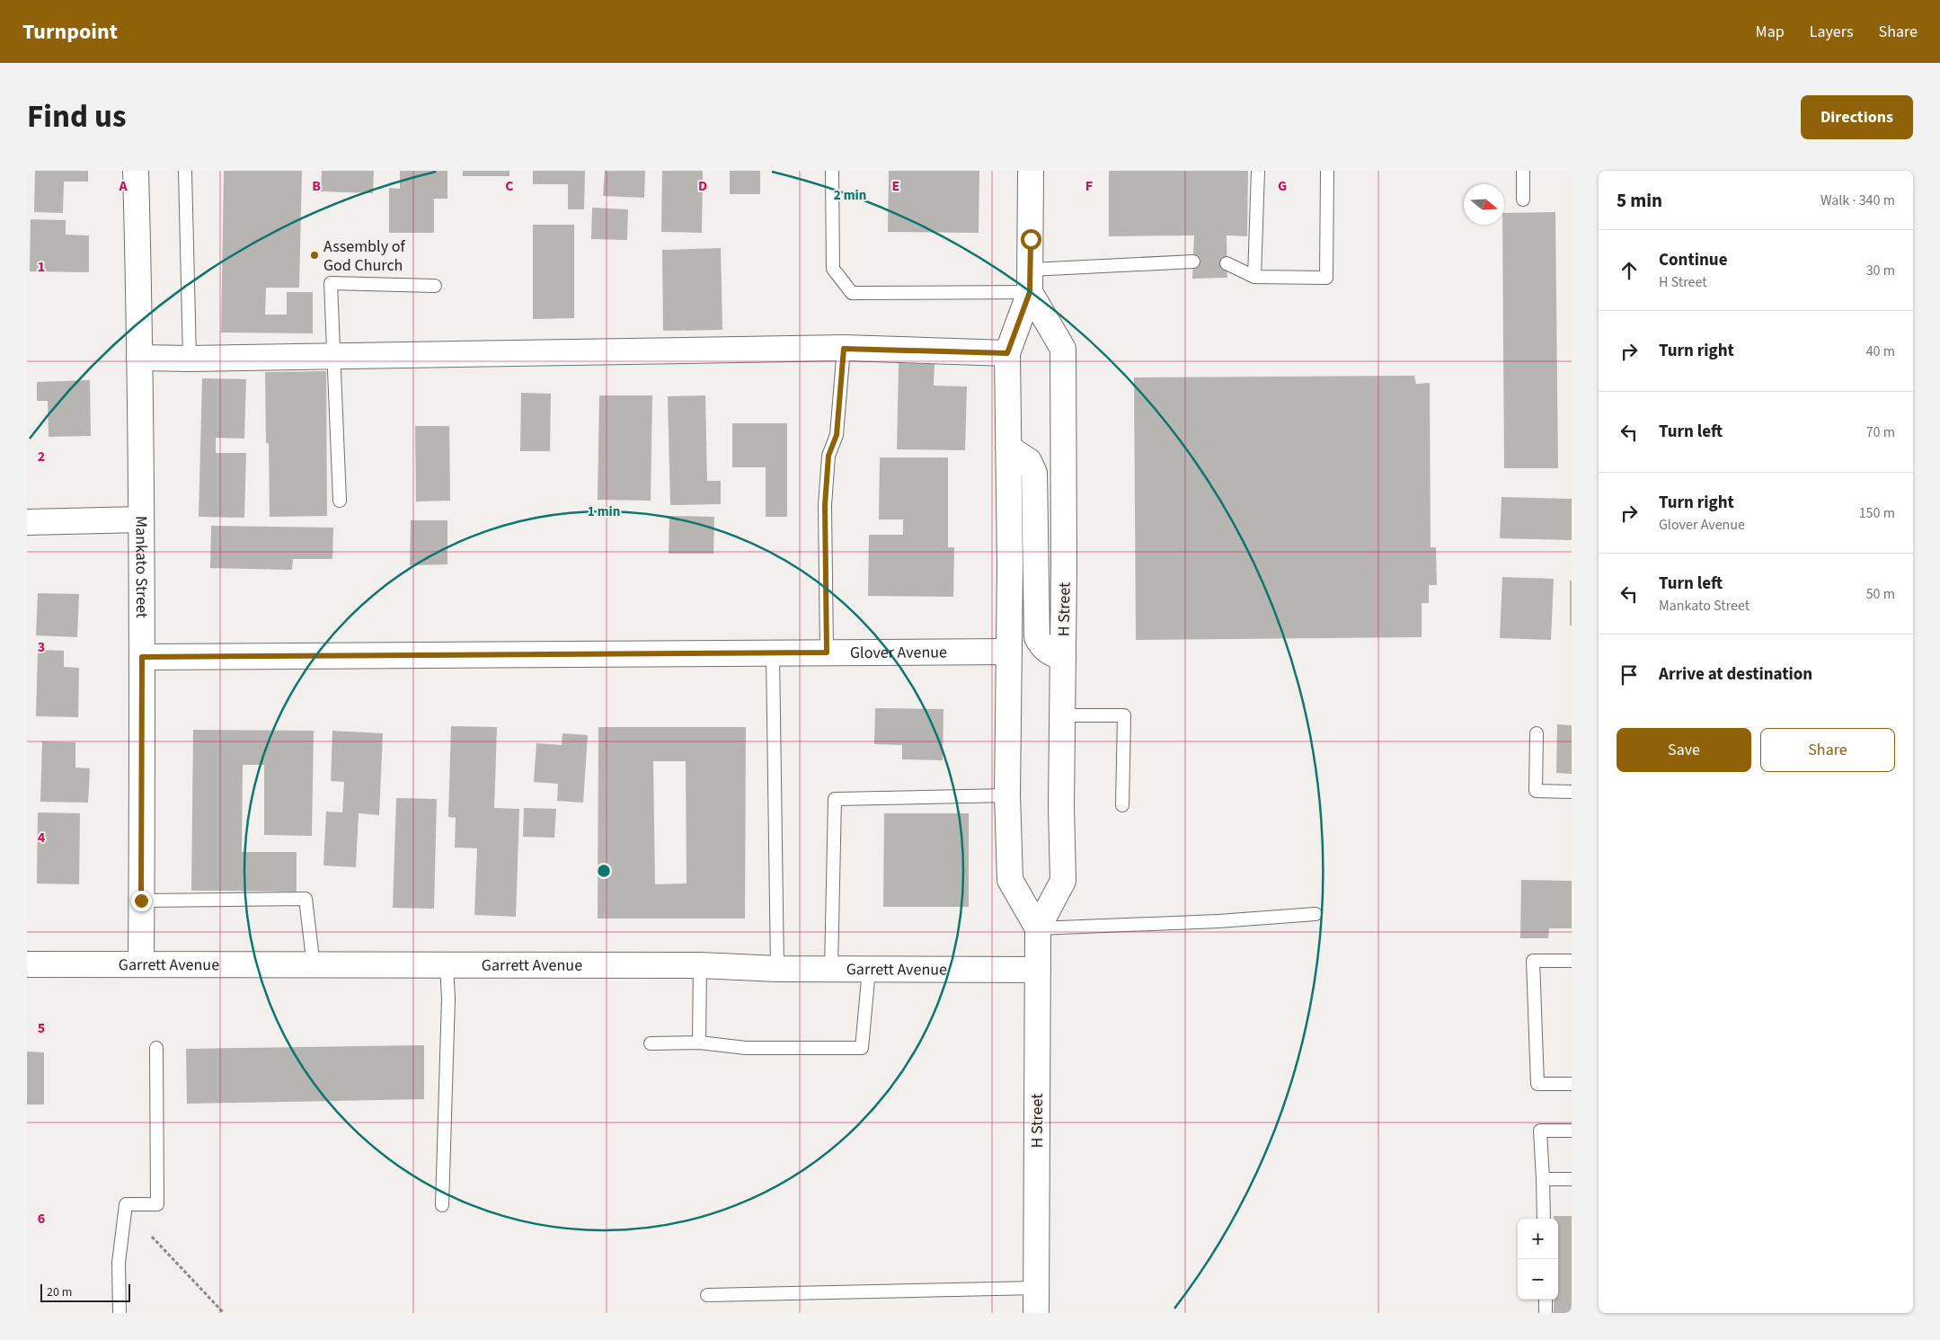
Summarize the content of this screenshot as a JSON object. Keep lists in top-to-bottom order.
{
  "streets": {
    "street": [
      "Mankato Street",
      "H Street",
      "Glover Avenue",
      "Garrett Avenue"
    ]
  },
  "crossings": [
    ["Mankato Street", "Glover Avenue"],
    ["Mankato Street", "Garrett Avenue"],
    ["H Street", "Glover Avenue"],
    ["H Street", "Garrett Avenue"]
  ],
  "places": ["Assembly of God Church"],
  "scale_bar": "20 m",
  "north": "right",
  "page": {
    "header": "Turnpoint",
    "nav": ["Map", "Layers", "Share"],
    "title": "Find us",
    "buttons": [
      "Directions",
      ["Save", "Share"]
    ],
    "heading": ["5 min", "Walk · 340 m"],
    "list": [
      ["Continue", "H Street", "30 m"],
      ["Turn right", "40 m"],
      ["Turn left", "70 m"],
      ["Turn right", "Glover Avenue", "150 m"],
      ["Turn left", "Mankato Street", "50 m"],
      "Arrive at destination"
    ],
    "map_buttons": ["+", "−"],
    "scale": "20 m"
  },
  "grid": {
    "columns": [
      "A",
      "B",
      "C",
      "D",
      "E",
      "F",
      "G"
    ],
    "rows": [
      "1",
      "2",
      "3",
      "4",
      "5",
      "6"
    ]
  },
  "rings": ["2 min", "1 min"]
}
